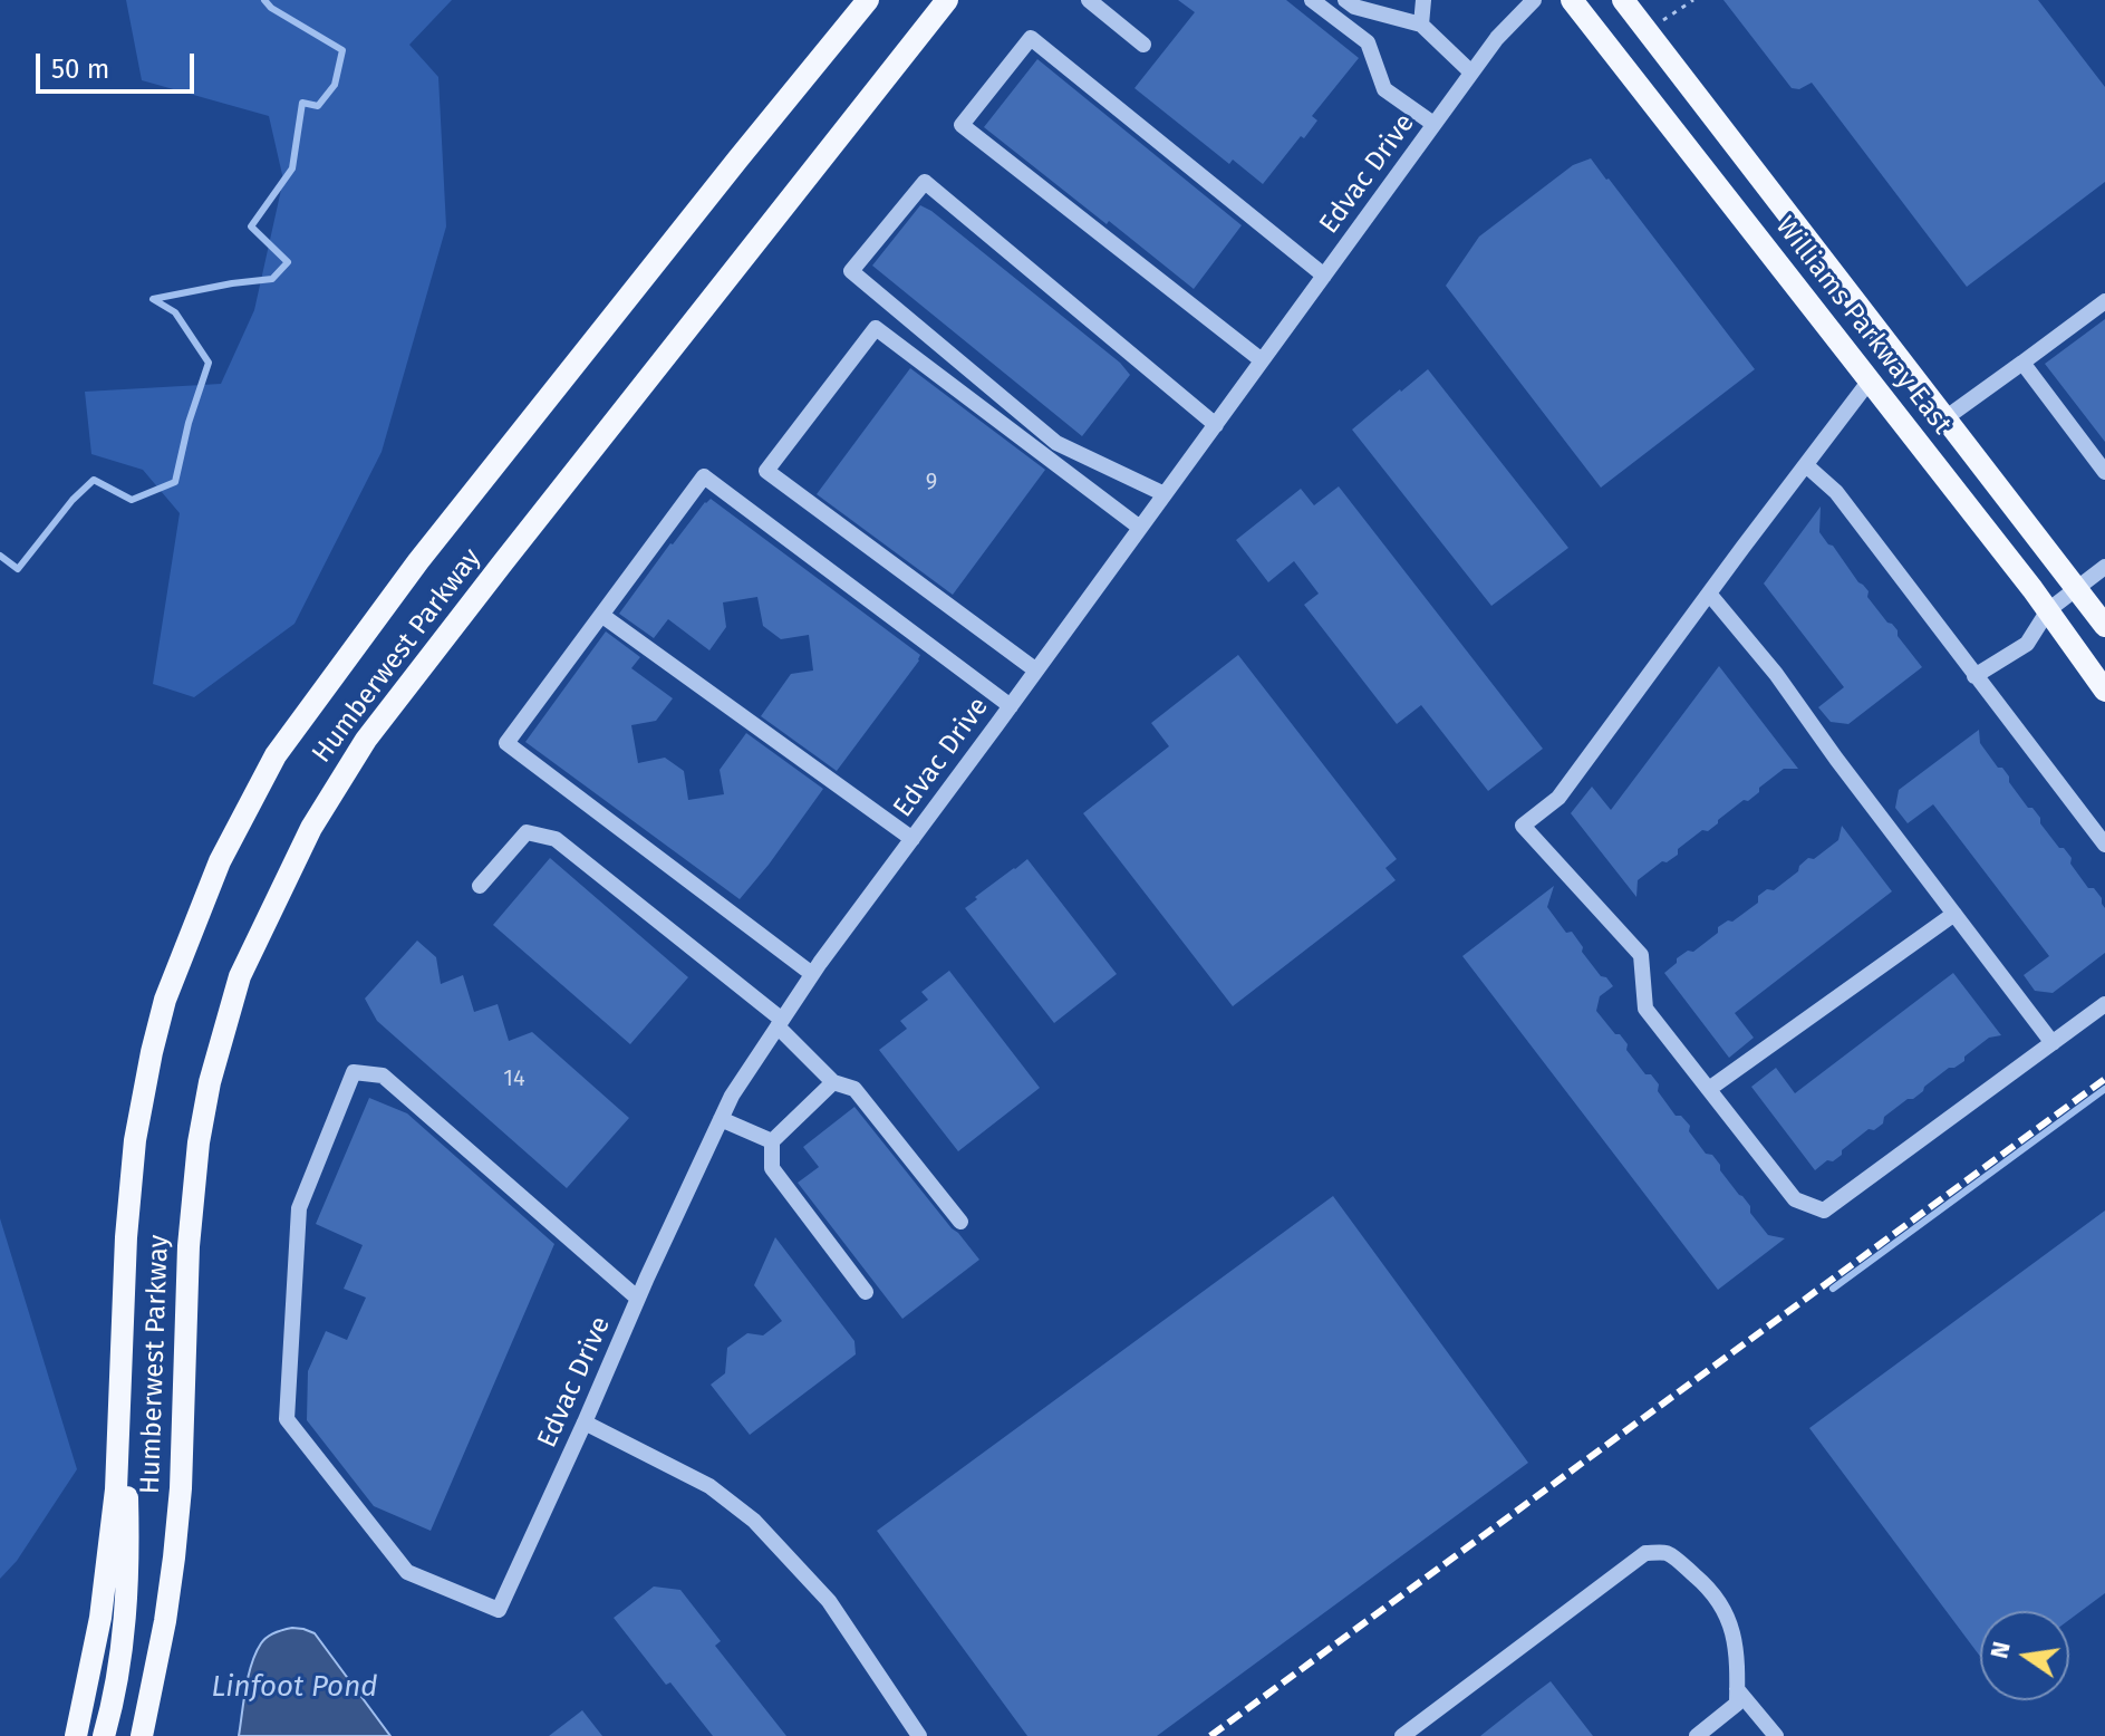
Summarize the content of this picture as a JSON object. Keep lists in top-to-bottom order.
{
  "streets": {
    "main road": ["Williams Parkway East", "Humberwest Parkway"],
    "street": ["Edvac Drive"]
  },
  "water": ["Linfoot Pond"],
  "house_numbers": ["9", "14"],
  "scale_bar": "50 m",
  "north": "left"
}
